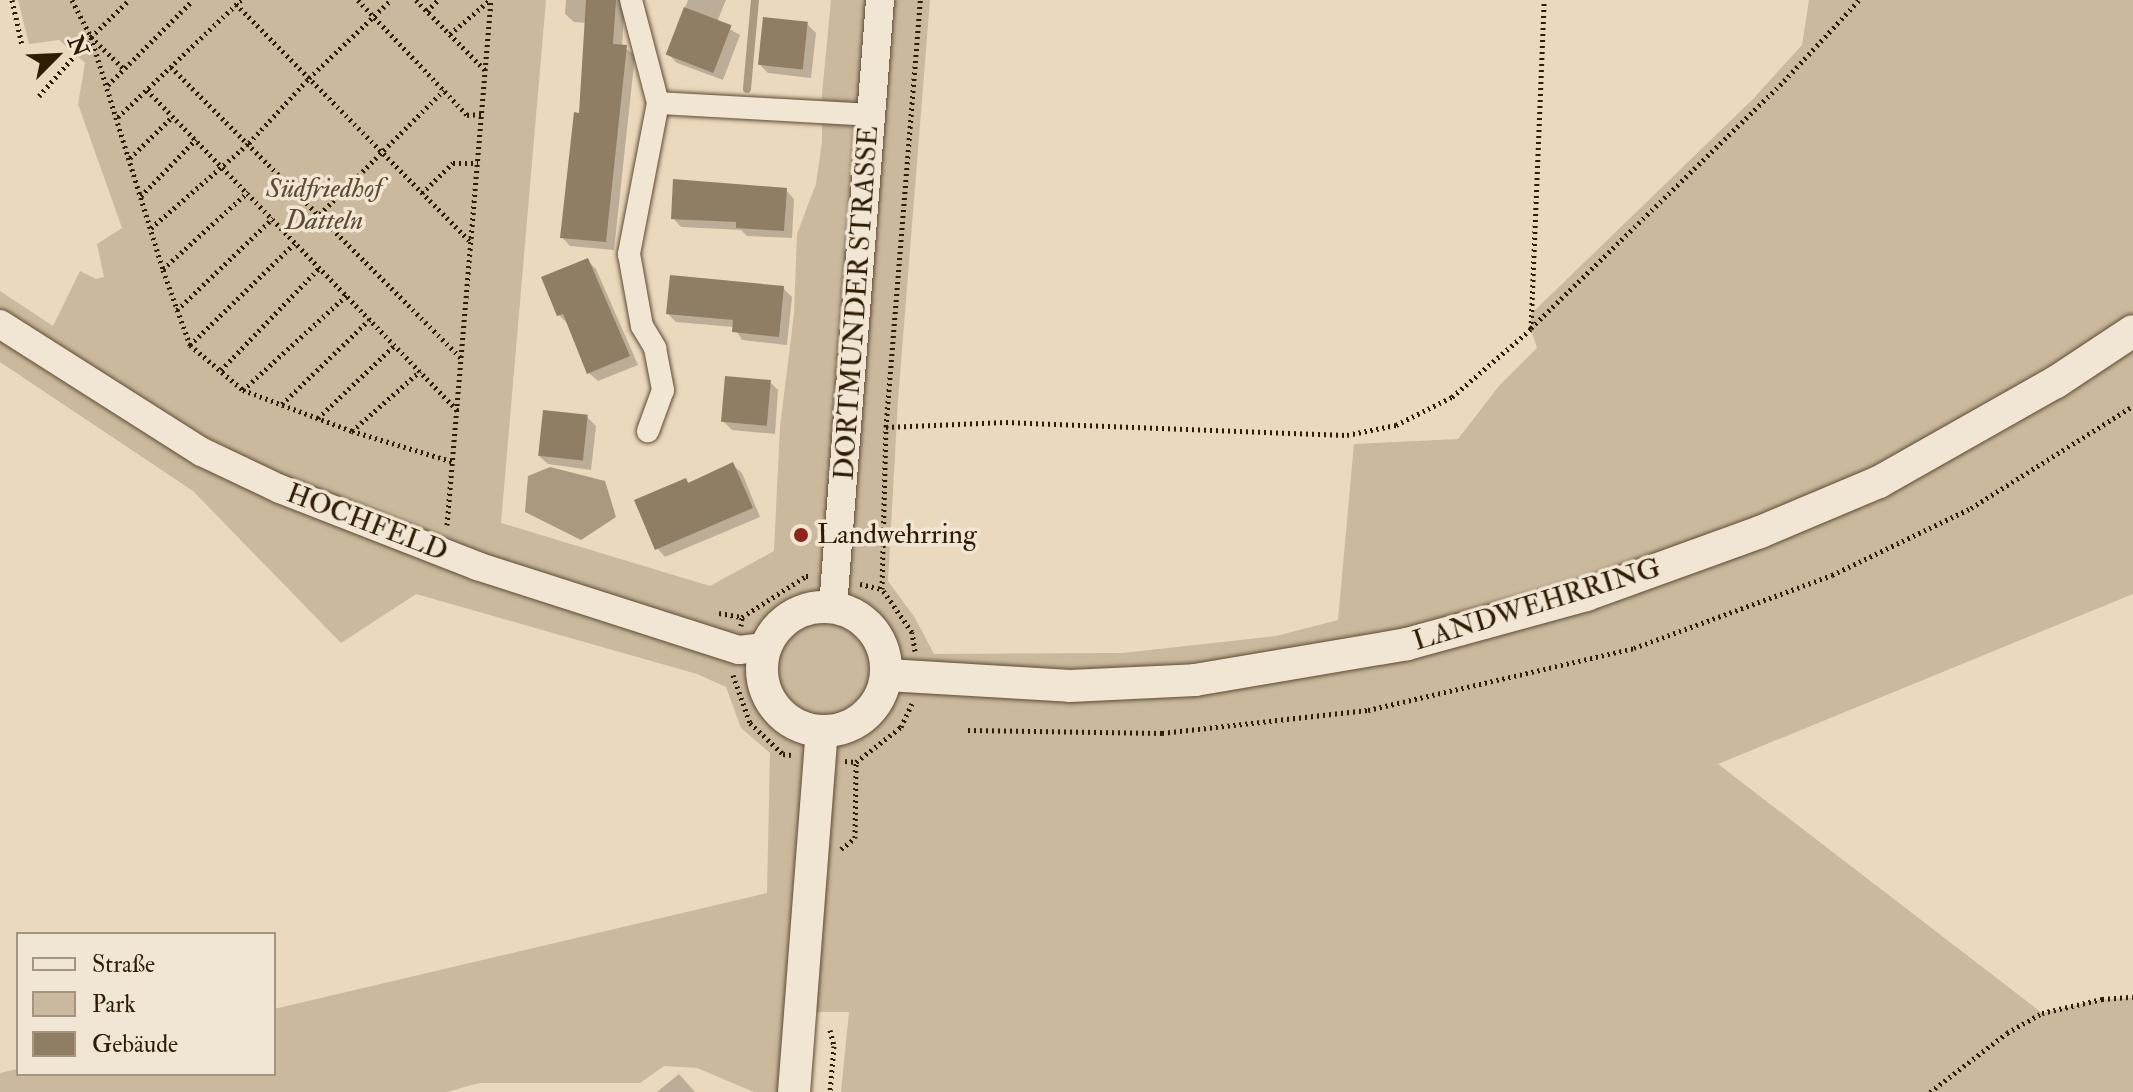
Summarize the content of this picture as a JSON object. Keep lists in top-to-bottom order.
{
  "streets": {
    "main road": ["LANDWEHRRING"],
    "street": ["DORTMUNDER STRASSE", "HOCHFELD"]
  },
  "crossings": [
    ["DORTMUNDER STRASSE", "HOCHFELD"],
    ["DORTMUNDER STRASSE", "LANDWEHRRING"],
    ["HOCHFELD", "LANDWEHRRING"]
  ],
  "parks": ["Südfriedhof Datteln"],
  "places": ["Landwehrring"],
  "legend": ["Straße", "Park", "Gebäude"],
  "north": "top right"
}
